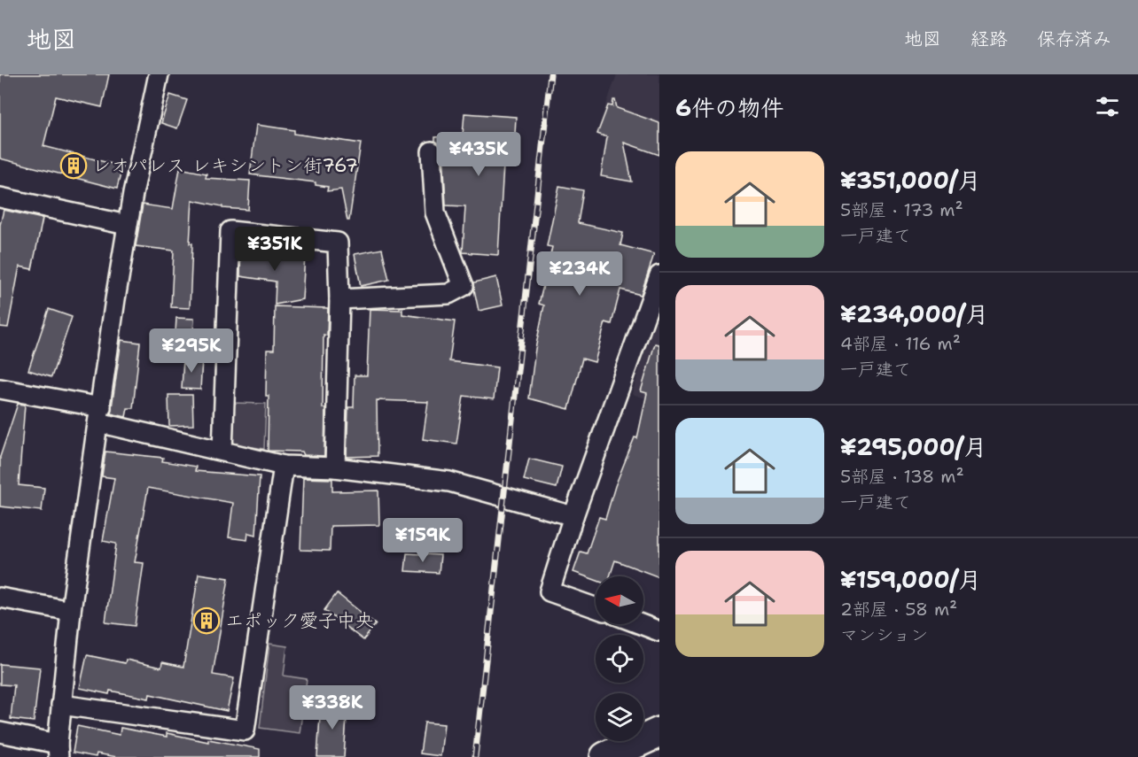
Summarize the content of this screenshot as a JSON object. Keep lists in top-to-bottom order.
{
  "places": {
    "building": ["レオパレス レキシントン街767", "エポック愛子中央"]
  },
  "north": "left",
  "page": {
    "header": "地図",
    "nav": ["地図", "経路", "保存済み"],
    "heading": "6件の物件",
    "price": [
      "¥435K",
      "¥351K",
      "¥234K",
      "¥295K",
      "¥159K",
      "¥338K"
    ],
    "list": [
      {
        "name": "¥351,000/月",
        "note": "5部屋 · 173 m² · 一戸建て"
      },
      {
        "name": "¥234,000/月",
        "note": "4部屋 · 116 m² · 一戸建て"
      },
      {
        "name": "¥295,000/月",
        "note": "5部屋 · 138 m² · 一戸建て"
      },
      {
        "name": "¥159,000/月",
        "note": "2部屋 · 58 m² · マンション"
      }
    ]
  }
}
